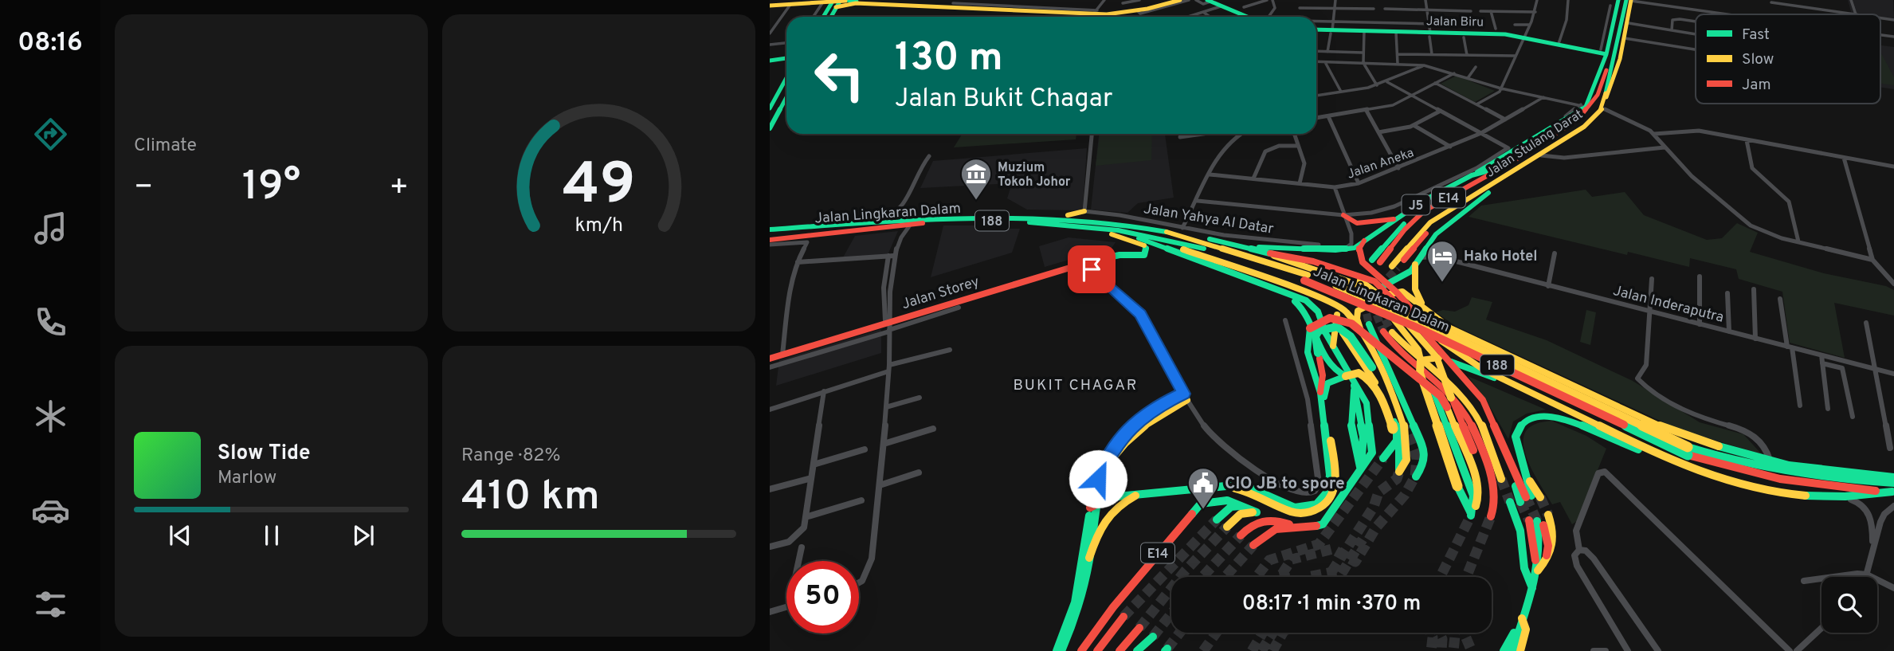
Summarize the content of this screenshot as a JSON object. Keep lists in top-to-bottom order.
{
  "streets": {
    "main road": [
      "Jalan Biru",
      "Jalan Stulang Darat",
      "E14",
      "J5",
      "Jalan Lingkaran Dalam",
      "188",
      "Jalan Storey"
    ],
    "street": ["Jalan Aneka", "Jalan Yahya Al Datar", "Jalan Inderaputra"]
  },
  "crossings": [
    ["Jalan Biru", "Jalan Stulang Darat"],
    ["Jalan Stulang Darat", "E14"],
    ["Jalan Stulang Darat", "J5"],
    ["Jalan Aneka", "Jalan Yahya Al Datar"],
    ["J5", "Jalan Inderaputra"]
  ],
  "districts": ["BUKIT CHAGAR"],
  "places": {
    "museum": ["Muzium Tokoh Johor"],
    "hotel": ["Hako Hotel"],
    "public building": ["CIO JB to spore"]
  },
  "legend": ["Fast", "Slow", "Jam"],
  "page": {
    "tabs": "08:16",
    "tile": [
      "Climate",
      ["Range · 82%", "410 km"]
    ],
    "turn": ["130 m", "Jalan Bukit Chagar"],
    "heat": ["−", "19°", "+"],
    "song": ["Slow Tide", "Marlow"],
    "limit": "50",
    "trip": "08:17 · 1 min · 370 m",
    "gauge": ["49", "km/h"]
  }
}
